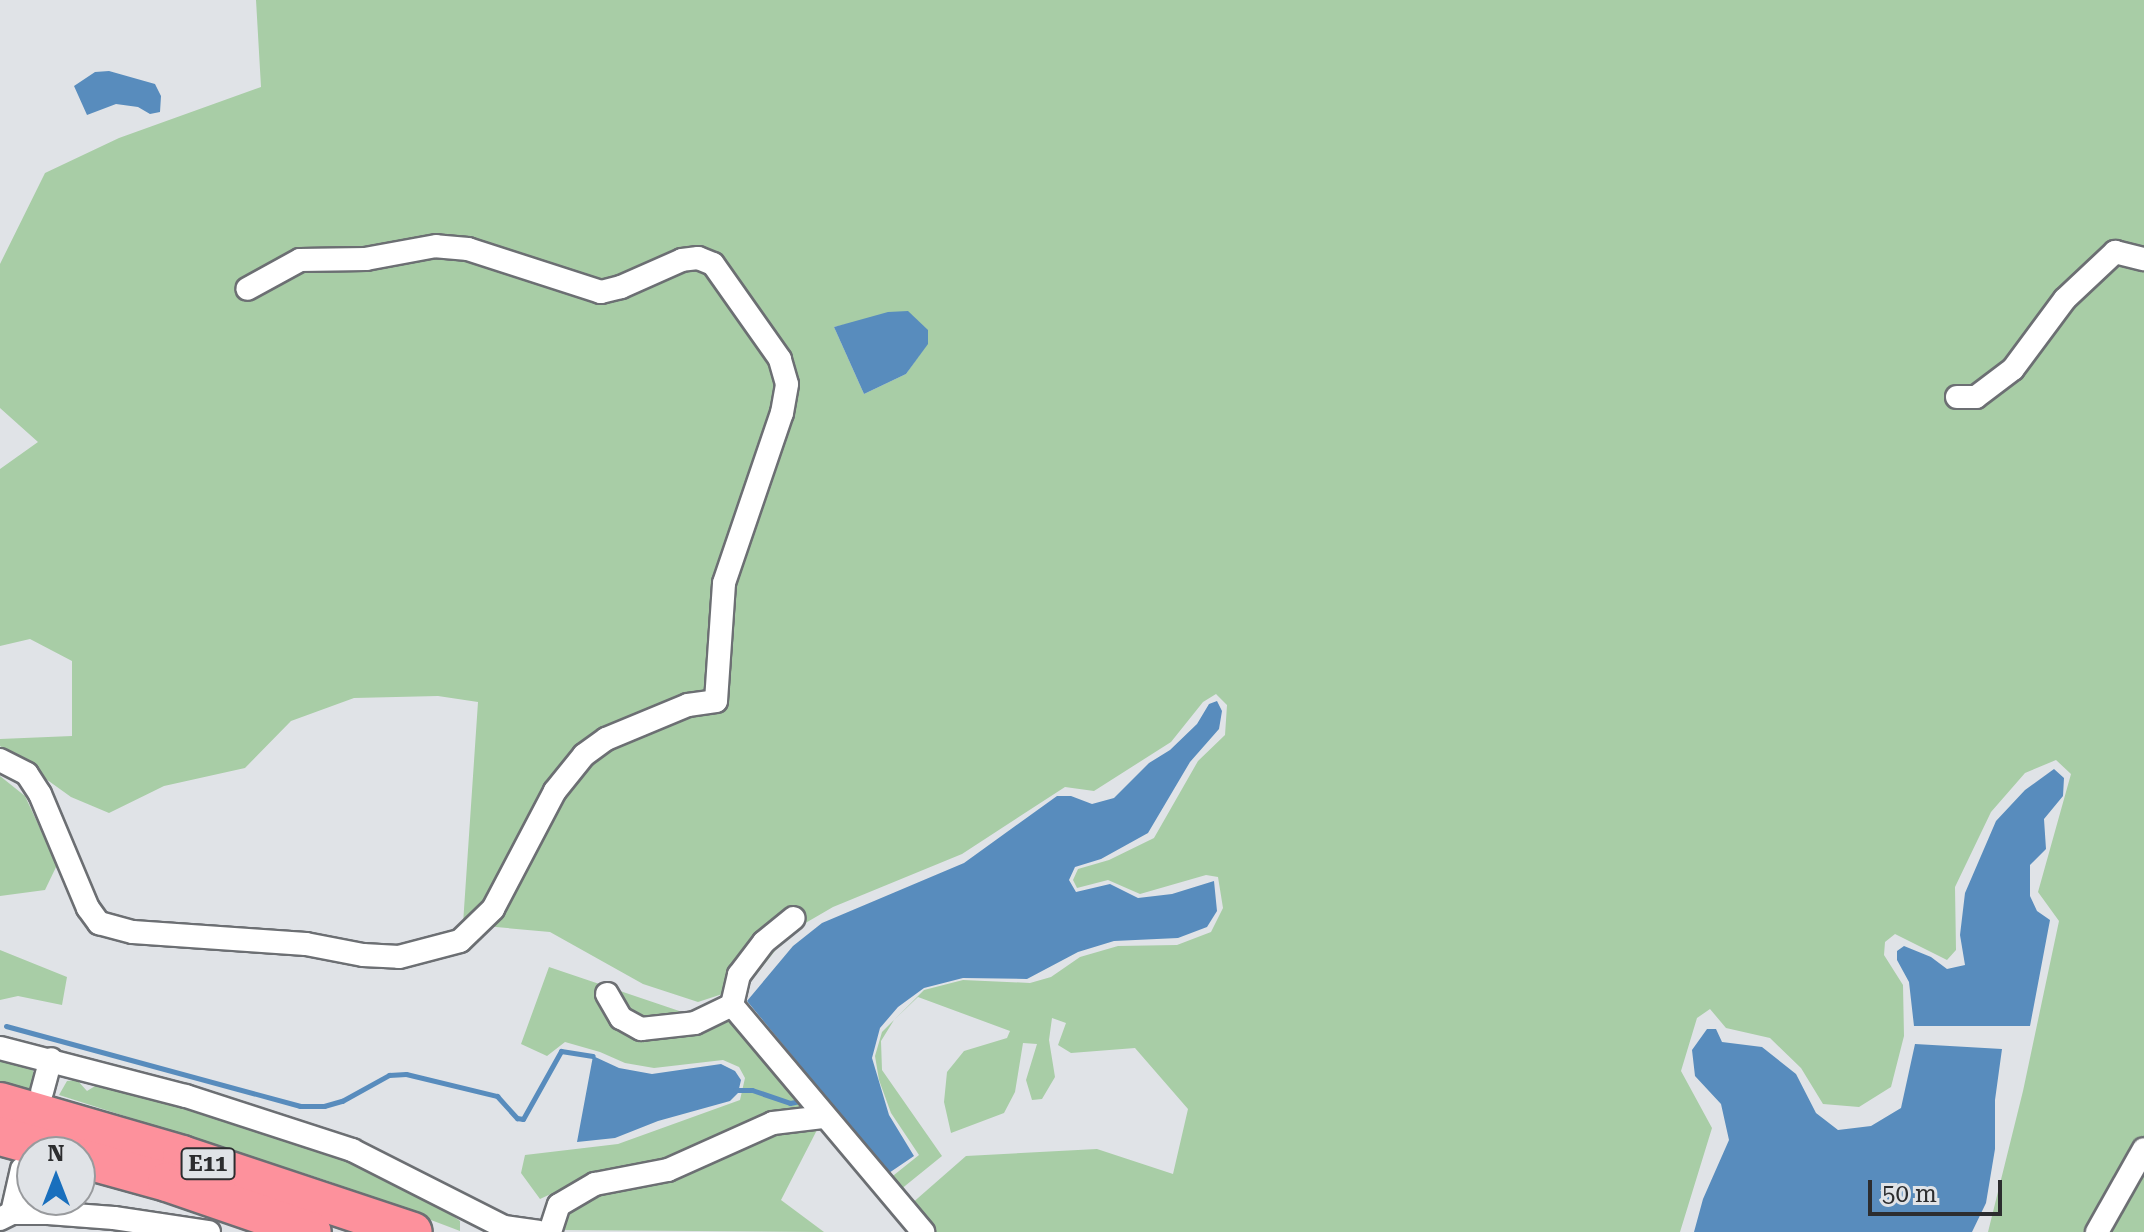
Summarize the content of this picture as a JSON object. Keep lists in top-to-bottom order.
{
  "streets": {
    "highway": ["E11"]
  },
  "scale_bar": "50 m",
  "north": "top"
}
